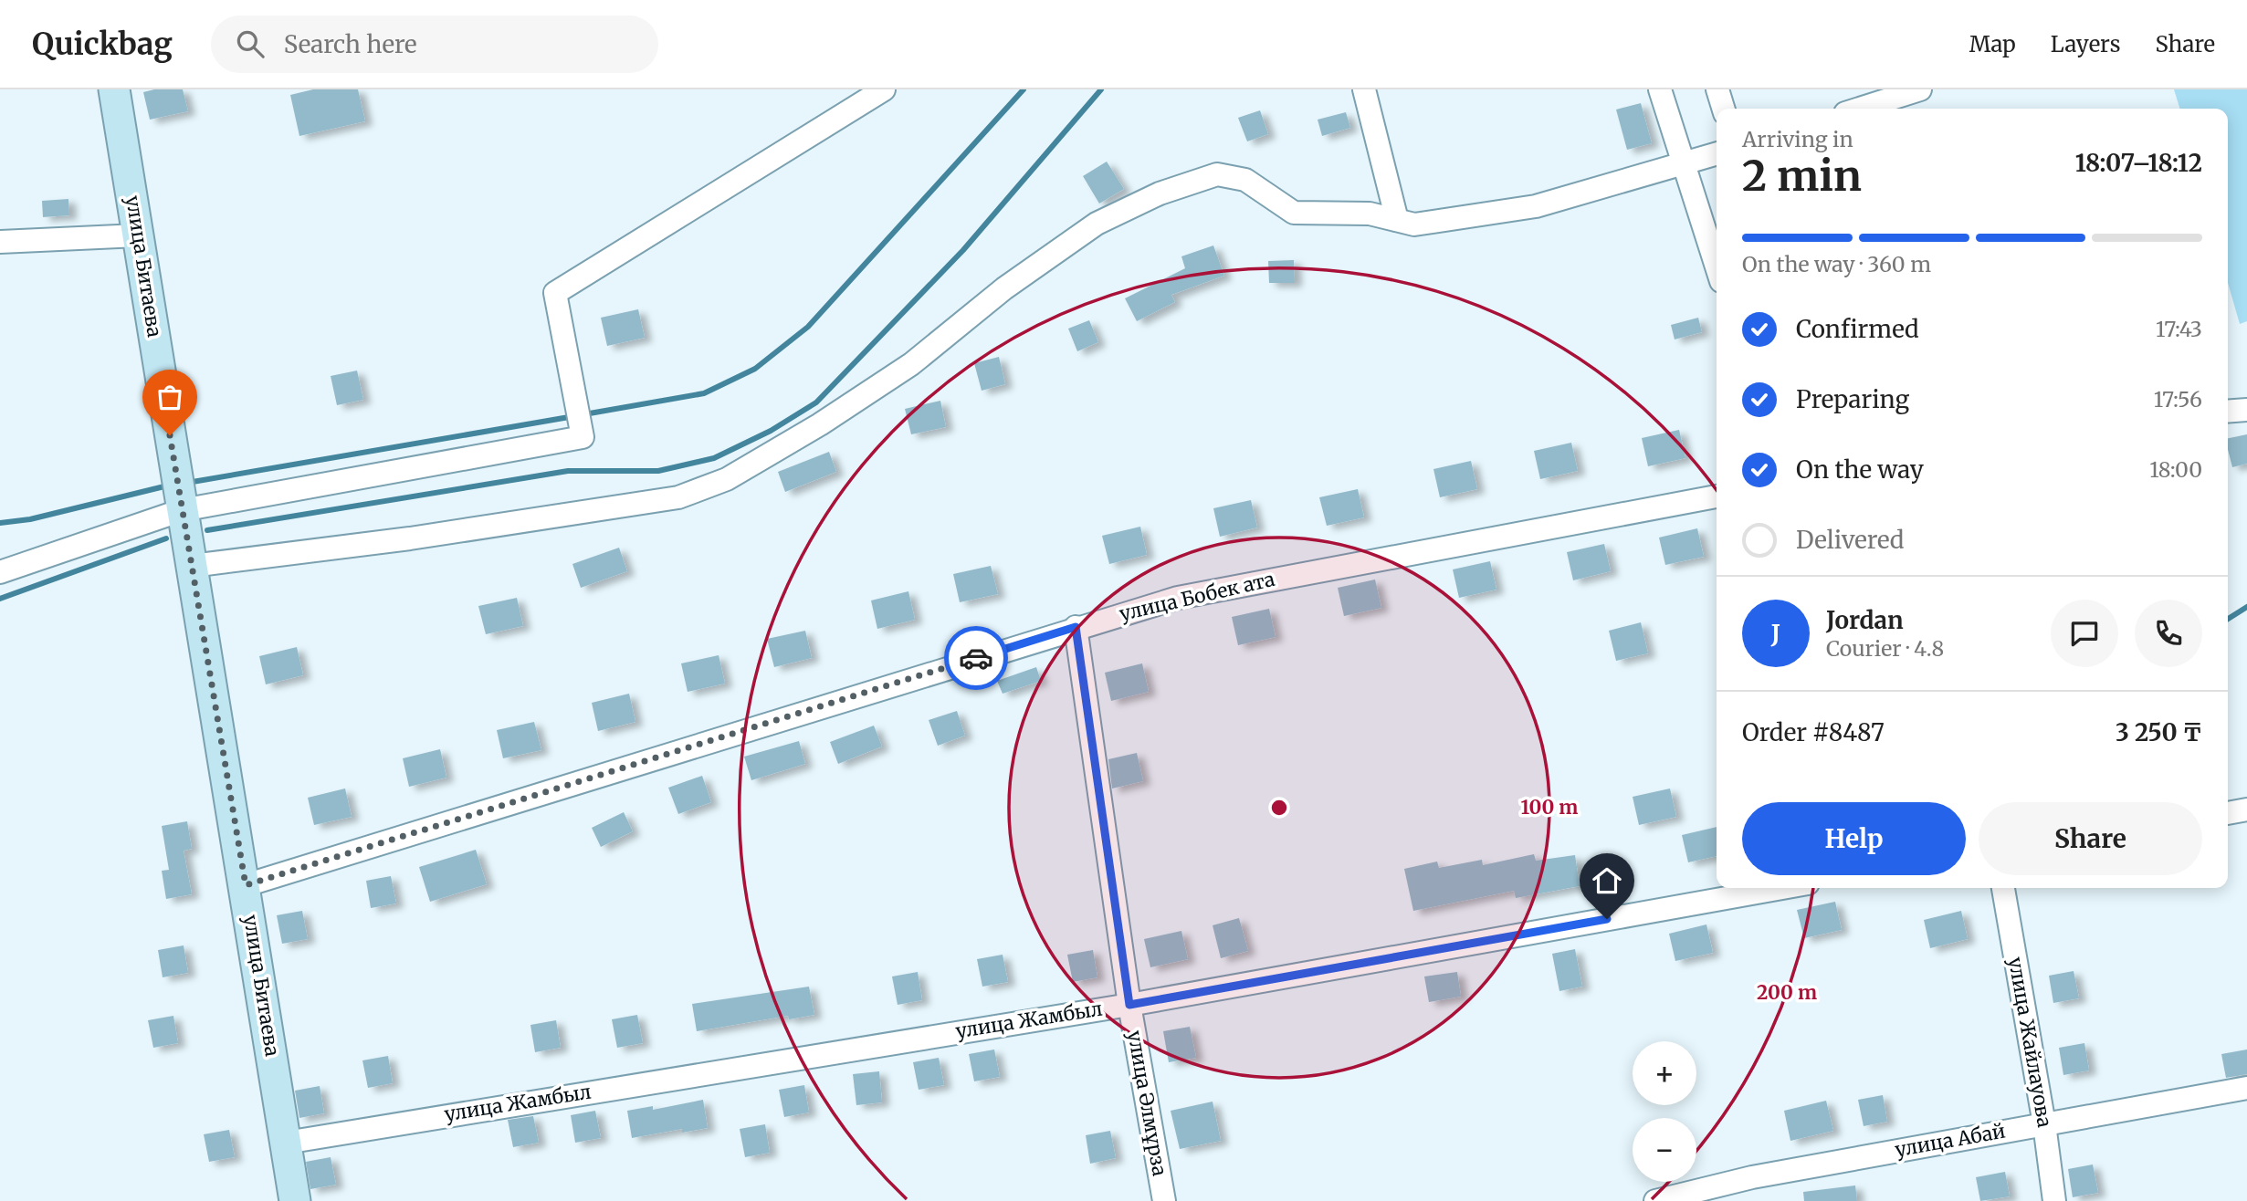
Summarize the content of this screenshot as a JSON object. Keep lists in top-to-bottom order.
{
  "streets": {
    "street": [
      "улица Битаева",
      "улица Бобек ата",
      "улица Жамбыл",
      "улица Жайлауова",
      "улица Әлмұрза",
      "улица Абай"
    ]
  },
  "crossings": [
    ["улица Битаева", "улица Бобек ата"],
    ["улица Битаева", "улица Жамбыл"],
    ["улица Бобек ата", "улица Әлмұрза"],
    ["улица Жамбыл", "улица Әлмұрза"],
    ["улица Жайлауова", "улица Абай"]
  ],
  "page": {
    "header": "Quickbag",
    "search": "Search here",
    "nav": ["Map", "Layers", "Share"],
    "heading": ["2 min", "Arriving in", "18:07–18:12"],
    "panel": [
      "Jordan",
      "Courier · 4.8",
      "Order #8487",
      "3 250 ₸"
    ],
    "bar": "On the way · 360 m",
    "list": [
      ["Confirmed", "17:43"],
      ["Preparing", "17:56"],
      ["On the way", "18:00"],
      "Delivered"
    ],
    "round": "J",
    "buttons": ["Help", "Share"],
    "map_buttons": ["+", "−"]
  },
  "rings": ["100 m", "200 m"]
}
